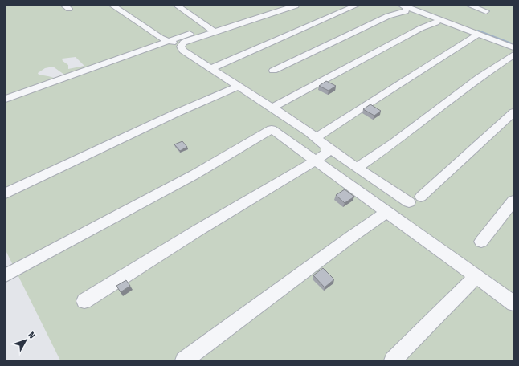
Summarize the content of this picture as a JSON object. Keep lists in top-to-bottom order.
{
  "north": "top right"
}
